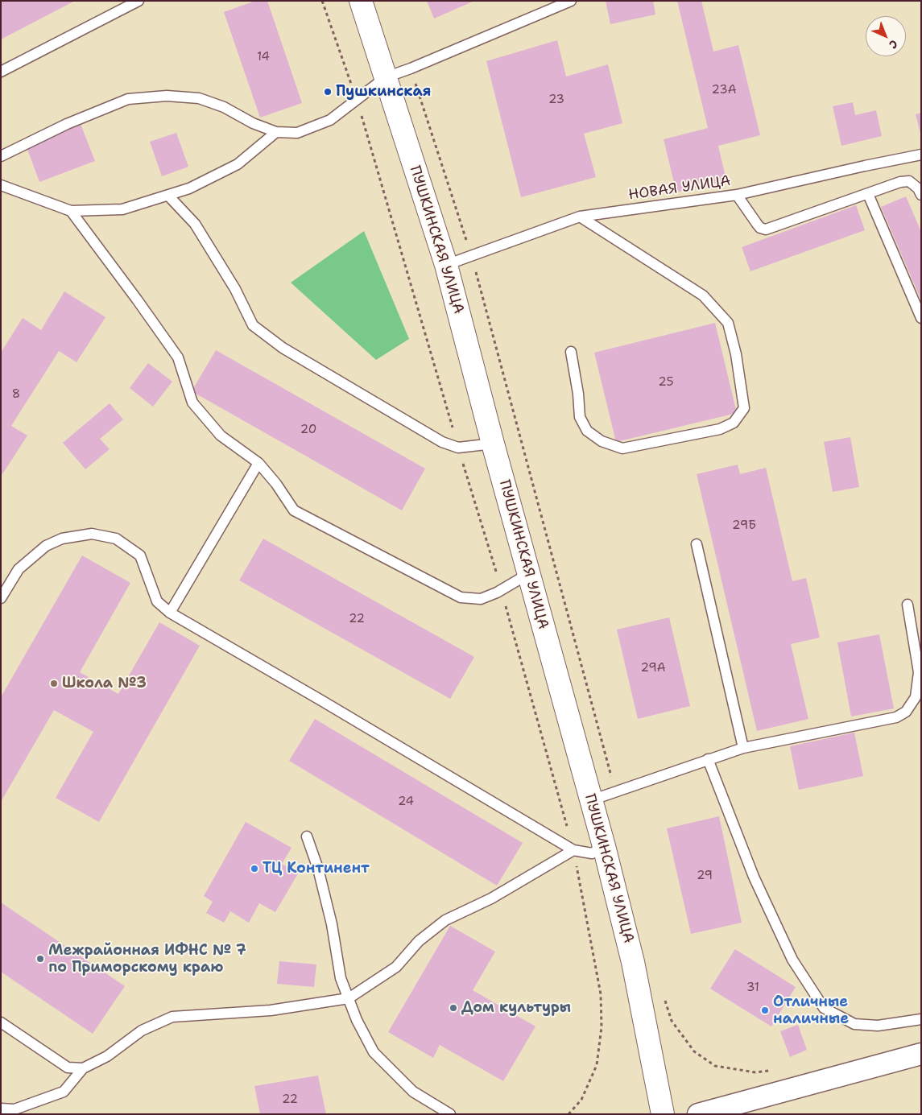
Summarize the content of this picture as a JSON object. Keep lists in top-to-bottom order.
{
  "streets": {
    "main road": ["ПУШКИНСКАЯ УЛИЦА"],
    "lane": ["НОВАЯ УЛИЦА"]
  },
  "crossings": [
    ["НОВАЯ УЛИЦА", "ПУШКИНСКАЯ УЛИЦА"]
  ],
  "places": [
    "Пушкинская",
    "Школа №3",
    "ТЦ Континент",
    "Межрайонная ИФНС № 7 по Приморскому краю",
    "Дом культуры",
    "Отличные наличные"
  ],
  "house_numbers": [
    "14",
    "23А",
    "23",
    "25",
    "8",
    "20",
    "29Б",
    "22",
    "29А",
    "24",
    "29",
    "31",
    "22"
  ],
  "north": "bottom right"
}
